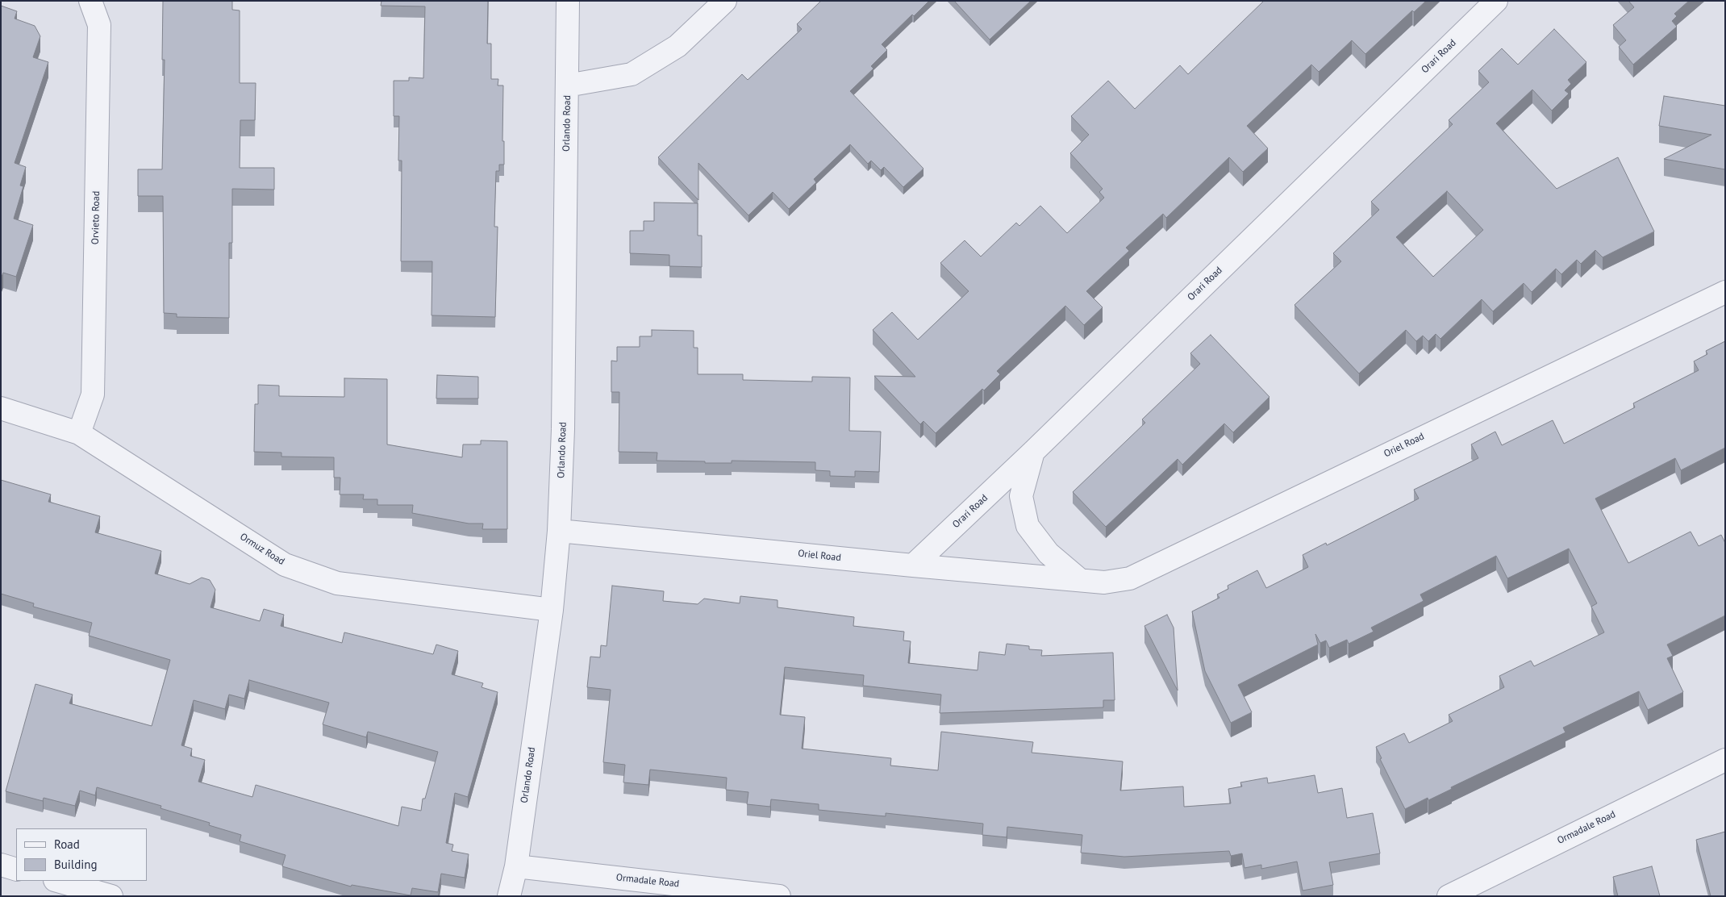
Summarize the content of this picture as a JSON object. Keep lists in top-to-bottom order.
{
  "streets": {
    "street": [
      "Orari Road",
      "Orlando Road",
      "Orvieto Road",
      "Oriel Road",
      "Ormuz Road",
      "Ormadale Road"
    ]
  },
  "crossings": [
    ["Orari Road", "Oriel Road"],
    ["Orlando Road", "Oriel Road"],
    ["Orlando Road", "Ormuz Road"],
    ["Orlando Road", "Ormadale Road"],
    ["Orvieto Road", "Ormuz Road"]
  ],
  "legend": ["Road", "Building"]
}
